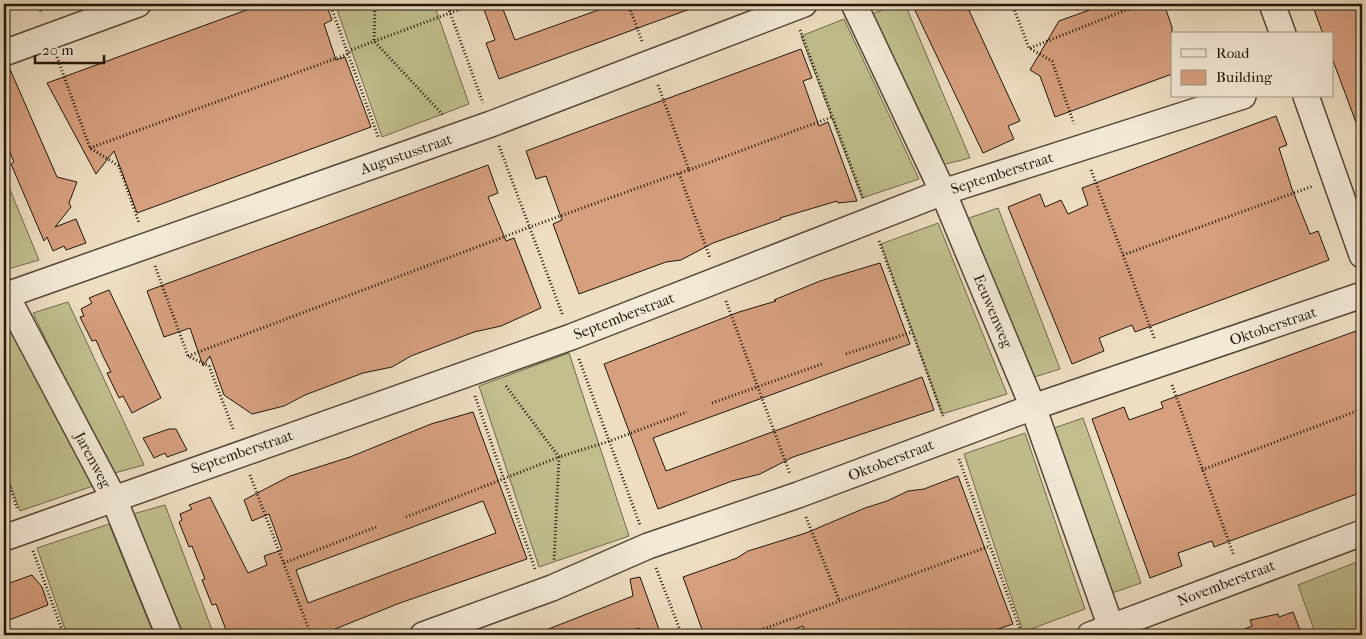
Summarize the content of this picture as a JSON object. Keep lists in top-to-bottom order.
{
  "streets": {
    "street": [
      "Augustusstraat",
      "Septemberstraat",
      "Eeuwenweg",
      "Oktoberstraat",
      "Jarenweg",
      "Novemberstraat"
    ]
  },
  "crossings": [
    ["Augustusstraat", "Jarenweg"],
    ["Septemberstraat", "Eeuwenweg"],
    ["Septemberstraat", "Jarenweg"],
    ["Eeuwenweg", "Oktoberstraat"],
    ["Eeuwenweg", "Novemberstraat"]
  ],
  "legend": ["Road", "Building"],
  "scale_bar": "20 m"
}
